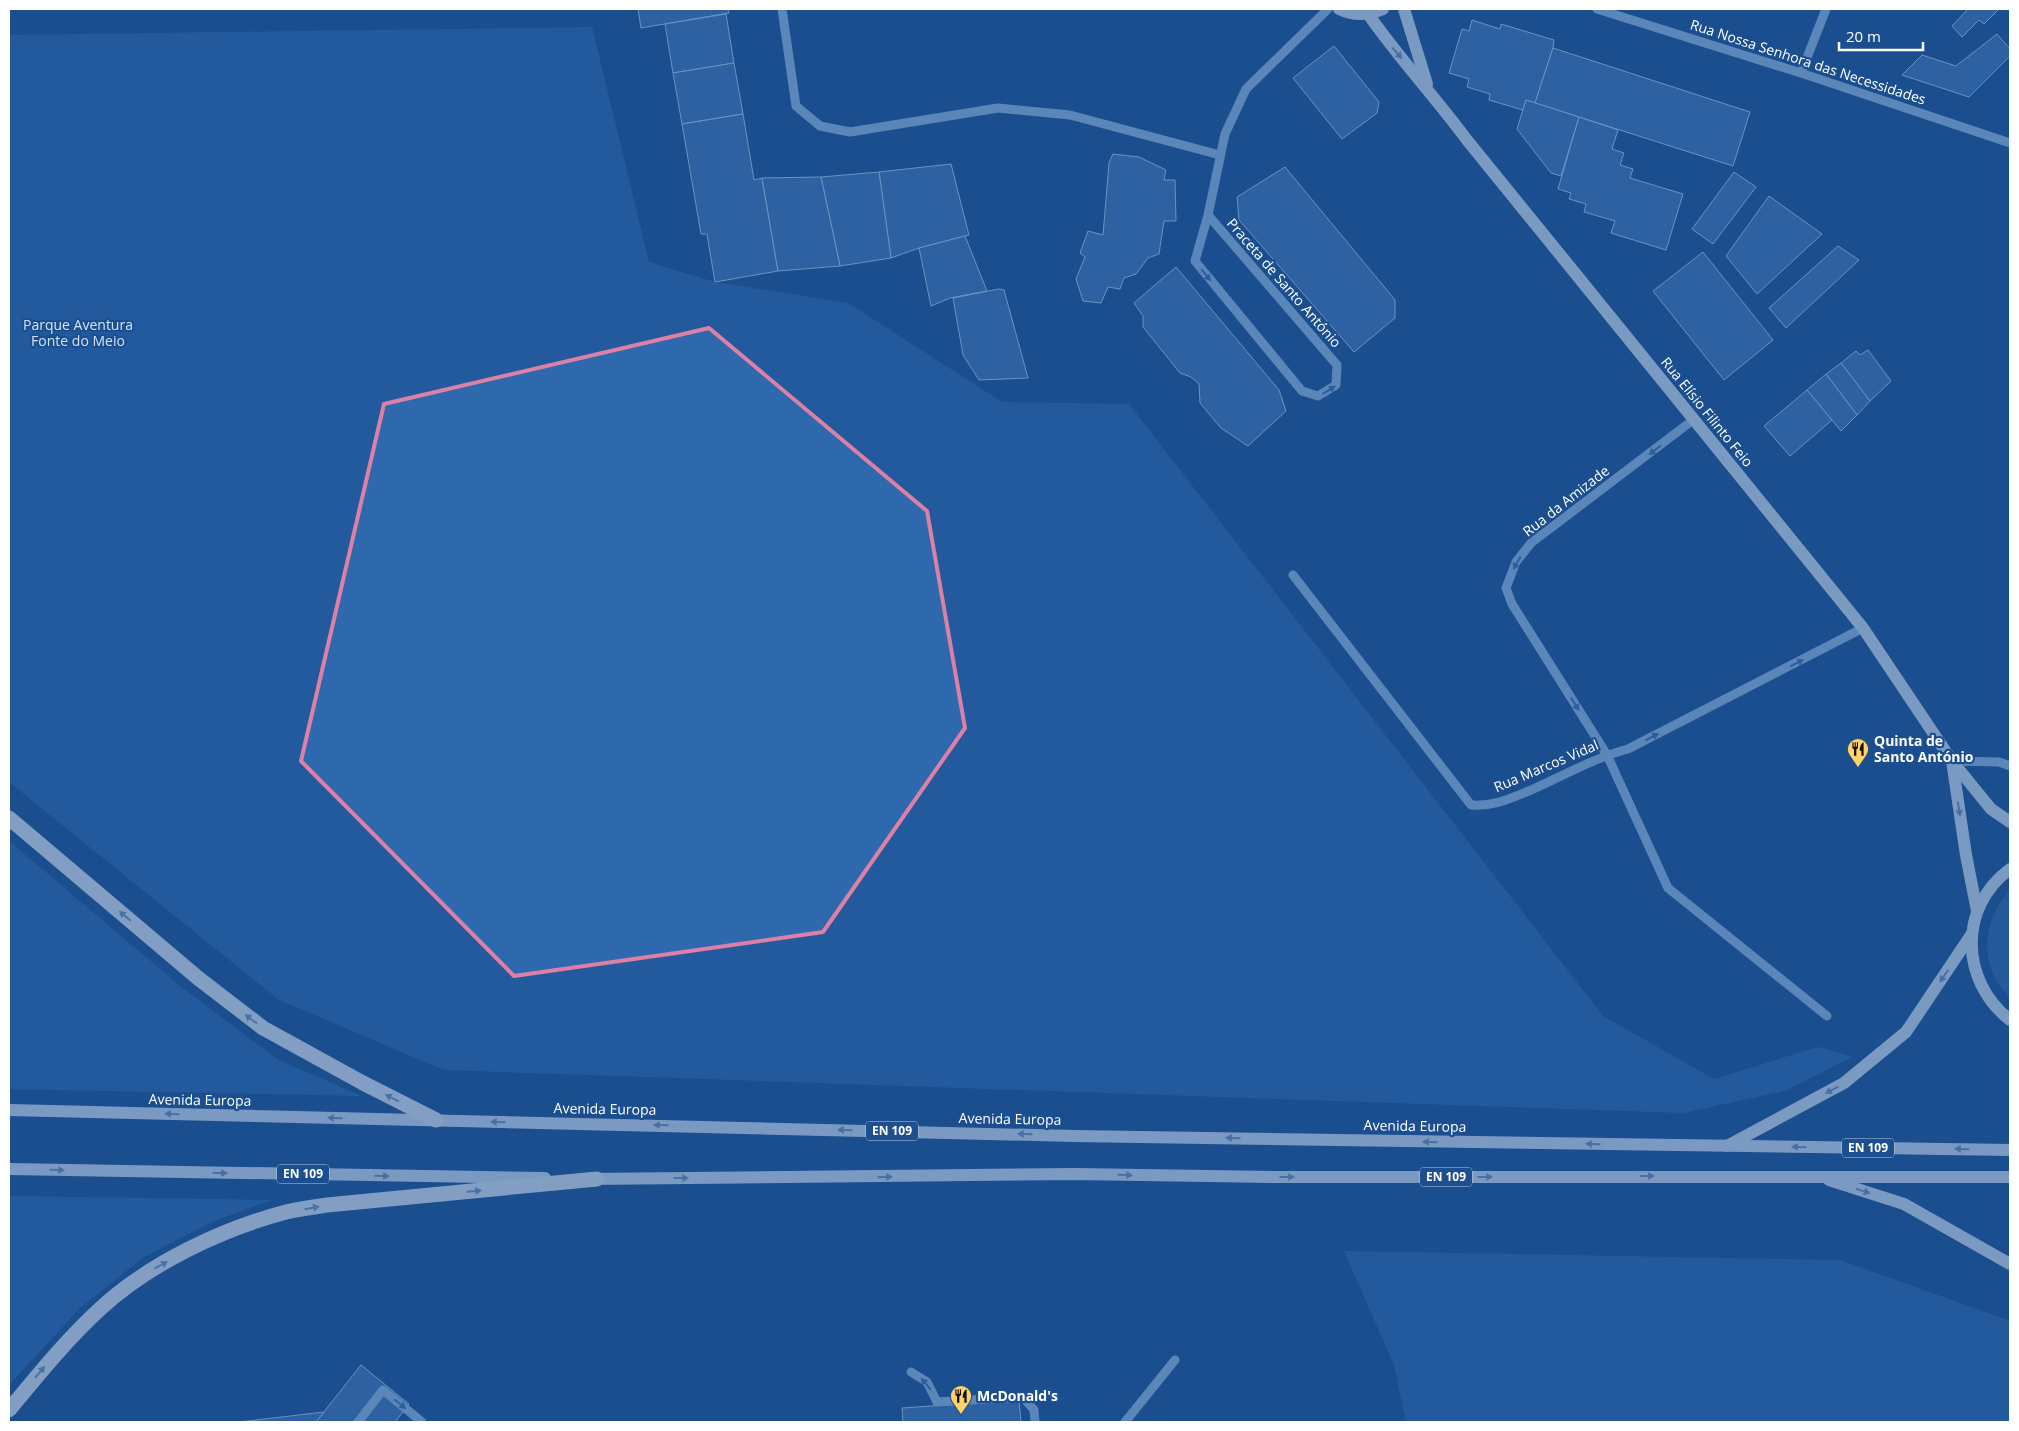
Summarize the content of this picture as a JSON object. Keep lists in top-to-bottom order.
{
  "streets": {
    "main road": ["Rua Elísio Filinto Feio", "Avenida Europa", "EN 109"],
    "street": [
      "Rua Nossa Senhora das Necessidades",
      "Praceta de Santo António",
      "Rua da Amizade",
      "Rua Marcos Vidal"
    ]
  },
  "crossings": [
    ["Rua Elísio Filinto Feio", "Rua da Amizade"],
    ["Rua Elísio Filinto Feio", "Rua Marcos Vidal"],
    ["Rua da Amizade", "Rua Marcos Vidal"]
  ],
  "one_way": ["Rua Marcos Vidal"],
  "parks": ["Parque Aventura Fonte do Meio"],
  "places": {
    "restaurant": ["Quinta de Santo António", "McDonald's"]
  },
  "scale_bar": "20 m"
}
